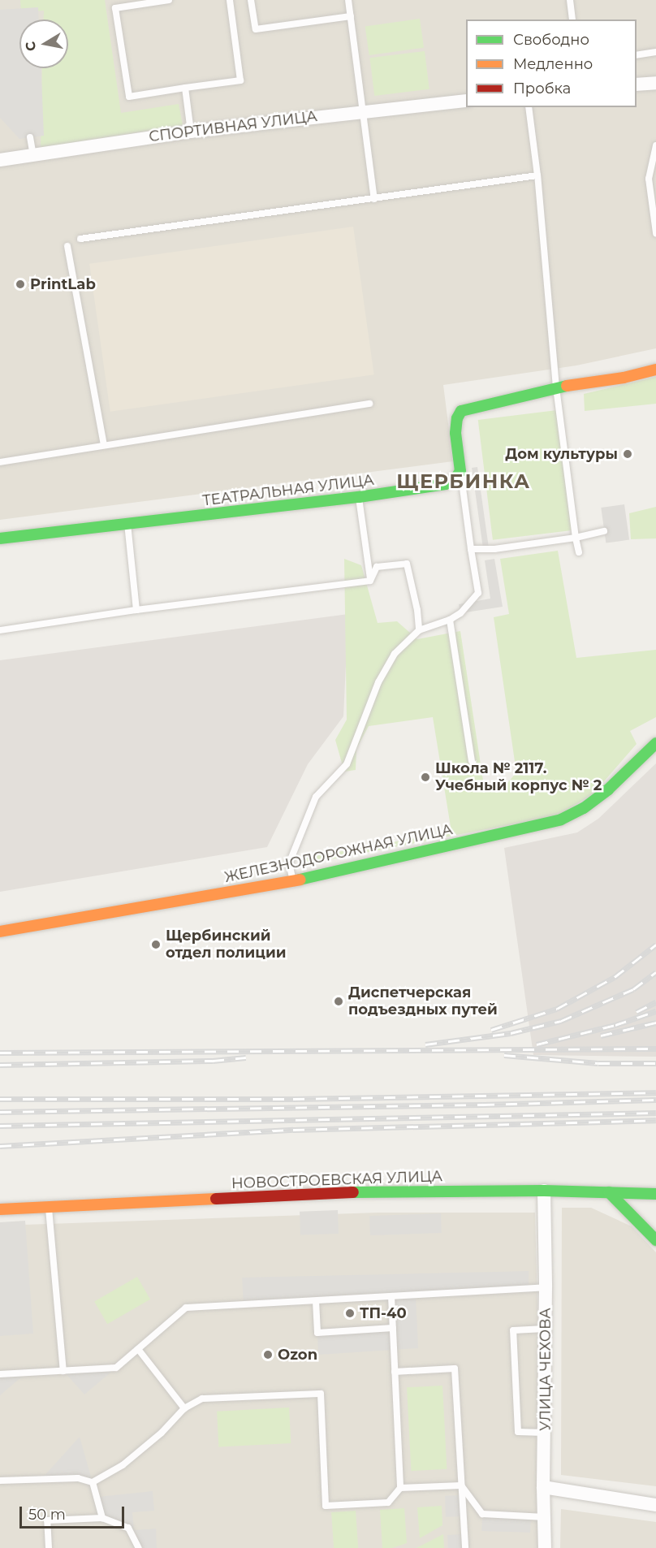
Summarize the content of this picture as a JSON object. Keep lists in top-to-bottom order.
{
  "streets": {
    "street": [
      "СПОРТИВНАЯ УЛИЦА",
      "ТЕАТРАЛЬНАЯ УЛИЦА",
      "ЖЕЛЕЗНОДОРОЖНАЯ УЛИЦА",
      "НОВОСТРОЕВСКАЯ УЛИЦА",
      "УЛИЦА ЧЕХОВА"
    ]
  },
  "crossings": [
    ["НОВОСТРОЕВСКАЯ УЛИЦА", "УЛИЦА ЧЕХОВА"]
  ],
  "districts": ["ЩЕРБИНКА"],
  "places": [
    "PrintLab",
    "Дом культуры",
    "Школа № 2117. Учебный корпус № 2",
    "Щербинский отдел полиции",
    "Диспетчерская подъездных путей",
    "ТП-40",
    "Ozon"
  ],
  "legend": ["Свободно", "Медленно", "Пробка"],
  "scale_bar": "50 m",
  "north": "left"
}
